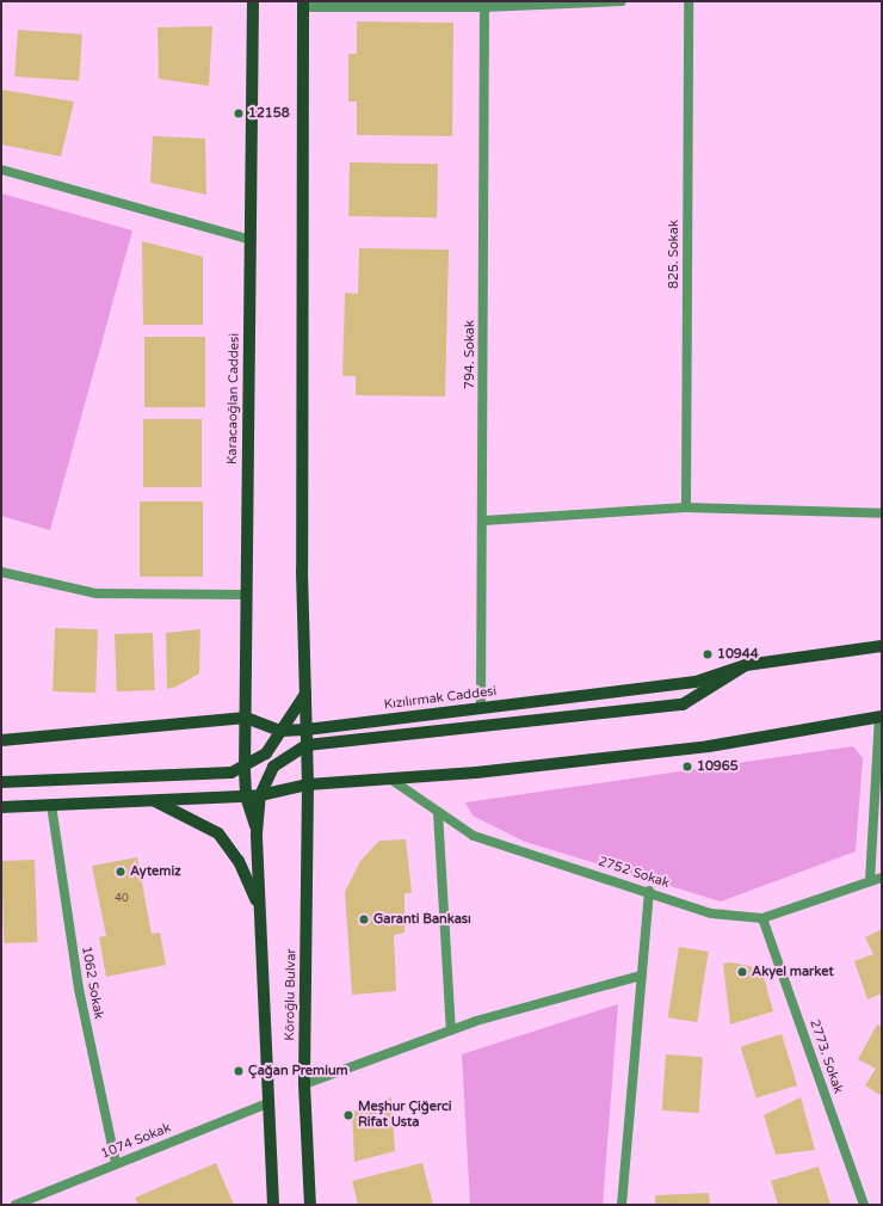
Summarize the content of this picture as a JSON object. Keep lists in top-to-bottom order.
{
  "streets": {
    "main road": ["Karacaoğlan Caddesi", "Kızılırmak Caddesi", "Köroğlu Bulvar"],
    "street": [
      "825. Sokak",
      "794. Sokak",
      "2752 Sokak",
      "1062 Sokak",
      "2773. Sokak",
      "1074 Sokak"
    ]
  },
  "crossings": [
    ["794. Sokak", "Kızılırmak Caddesi"],
    ["Karacaoğlan Caddesi", "Kızılırmak Caddesi"],
    ["Karacaoğlan Caddesi", "Köroğlu Bulvar"],
    ["2752 Sokak", "2773. Sokak"],
    ["1062 Sokak", "1074 Sokak"],
    ["Köroğlu Bulvar", "1074 Sokak"]
  ],
  "places": [
    "12158",
    "10944",
    "10965",
    "Aytemiz",
    "Garanti Bankası",
    "Akyel market",
    "Çağan Premium",
    "Meşhur Çiğerci Rifat Usta"
  ],
  "house_numbers": ["40"]
}
